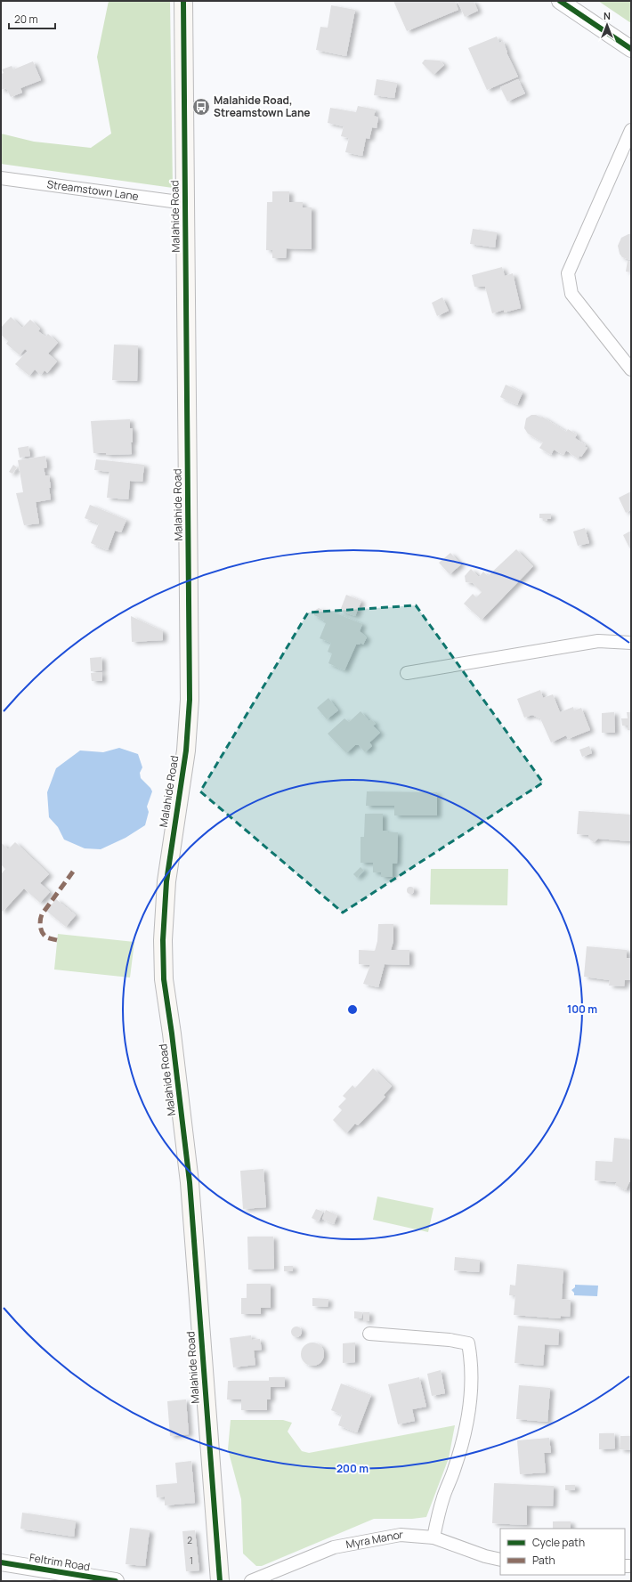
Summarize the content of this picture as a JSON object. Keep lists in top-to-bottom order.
{
  "streets": {
    "main road": ["Malahide Road"],
    "street": ["Streamstown Lane", "Myra Manor", "Feltrim Road"]
  },
  "crossings": [
    ["Streamstown Lane", "Malahide Road"]
  ],
  "places": {
    "bus stop": ["Malahide Road, Streamstown Lane"]
  },
  "house_numbers": ["2", "1"],
  "legend": ["Cycle path", "Path"],
  "scale_bar": "20 m",
  "north": "top",
  "rings": ["100 m", "200 m"]
}
